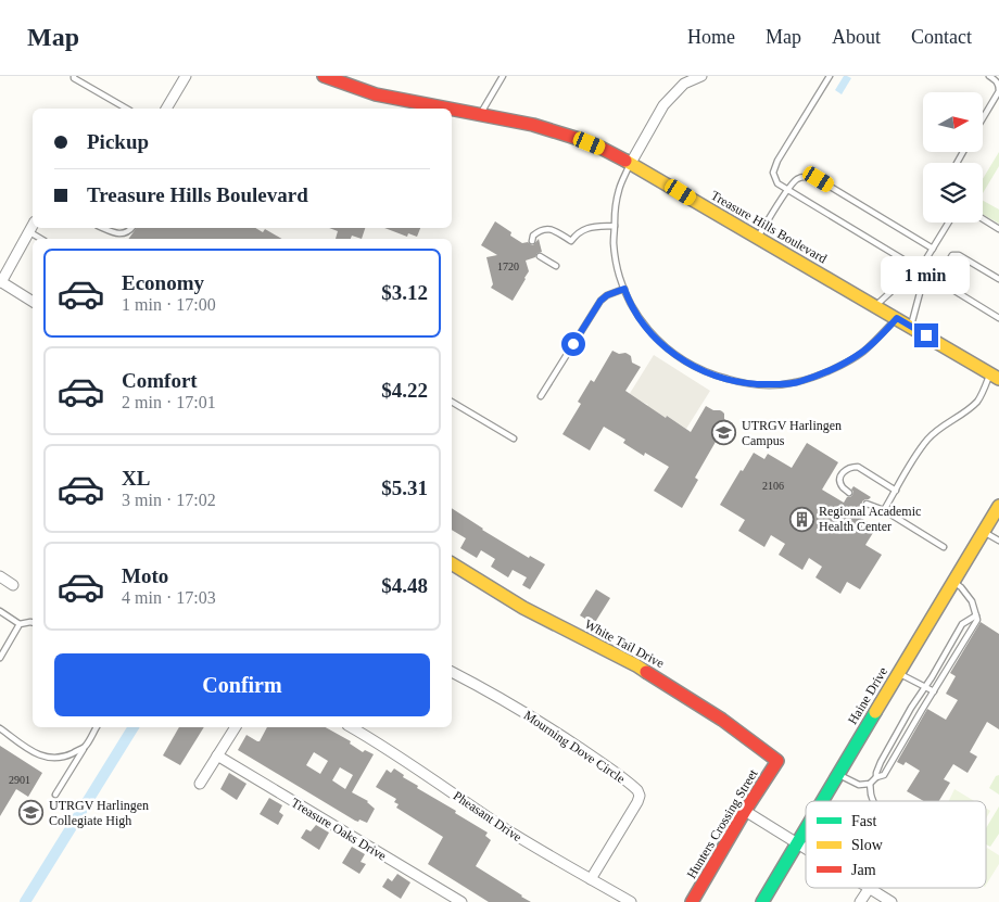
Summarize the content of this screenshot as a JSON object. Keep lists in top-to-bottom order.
{
  "streets": {
    "street": [
      "Treasure Hills Boulevard",
      "White Tail Drive",
      "Haine Drive",
      "Mourning Dove Circle",
      "Pheasant Drive",
      "Hunters Crossing Street",
      "Treasure Oaks Drive"
    ]
  },
  "crossings": [
    ["White Tail Drive", "Hunters Crossing Street"],
    ["Mourning Dove Circle", "Pheasant Drive"]
  ],
  "places": {
    "school or university": ["UTRGV Harlingen Campus", "UTRGV Harlingen Collegiate High"],
    "building": ["Regional Academic Health Center"]
  },
  "house_numbers": ["1720", "2106", "2901"],
  "legend": ["Fast", "Slow", "Jam"],
  "north": "right",
  "page": {
    "header": "Map",
    "nav": [
      "Home",
      "Map",
      "About",
      "Contact"
    ],
    "banner": ["Pickup", "Treasure Hills Boulevard"],
    "list": [
      {
        "name": "Economy",
        "note": "1 min · 17:00",
        "value": "$3.12"
      },
      {
        "name": "Comfort",
        "note": "2 min · 17:01",
        "value": "$4.22"
      },
      {
        "name": "XL",
        "note": "3 min · 17:02",
        "value": "$5.31"
      },
      {
        "name": "Moto",
        "note": "4 min · 17:03",
        "value": "$4.48"
      }
    ],
    "bubble": "1 min",
    "buttons": "Confirm"
  }
}
